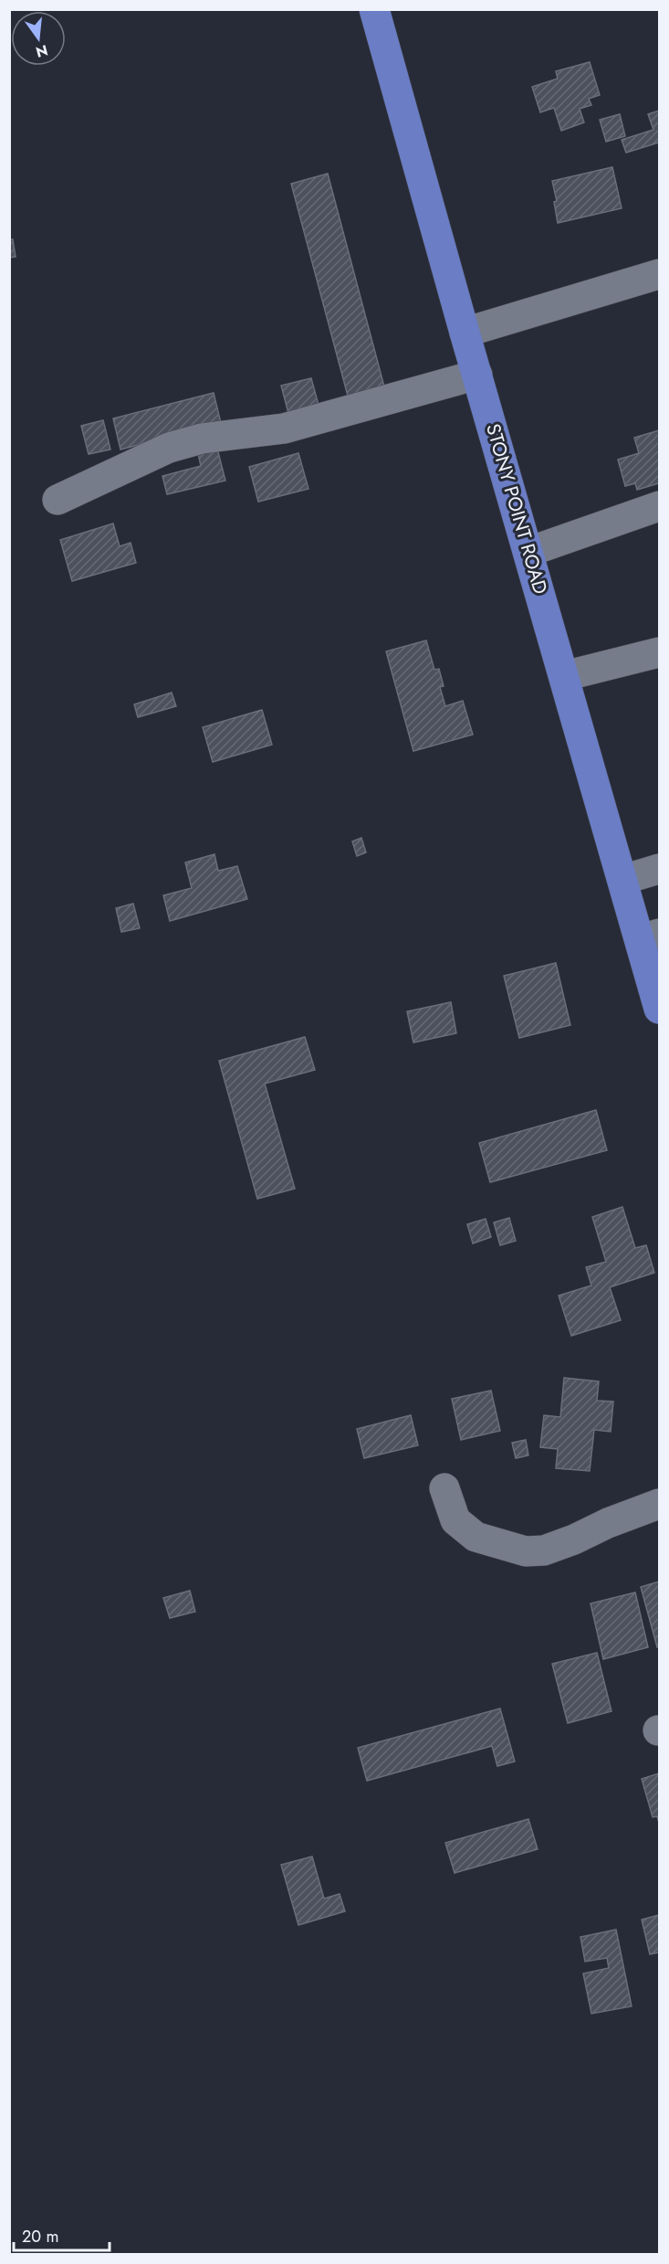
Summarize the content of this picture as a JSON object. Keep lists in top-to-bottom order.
{
  "streets": {
    "main road": ["STONY POINT ROAD"]
  },
  "scale_bar": "20 m",
  "north": "bottom"
}
